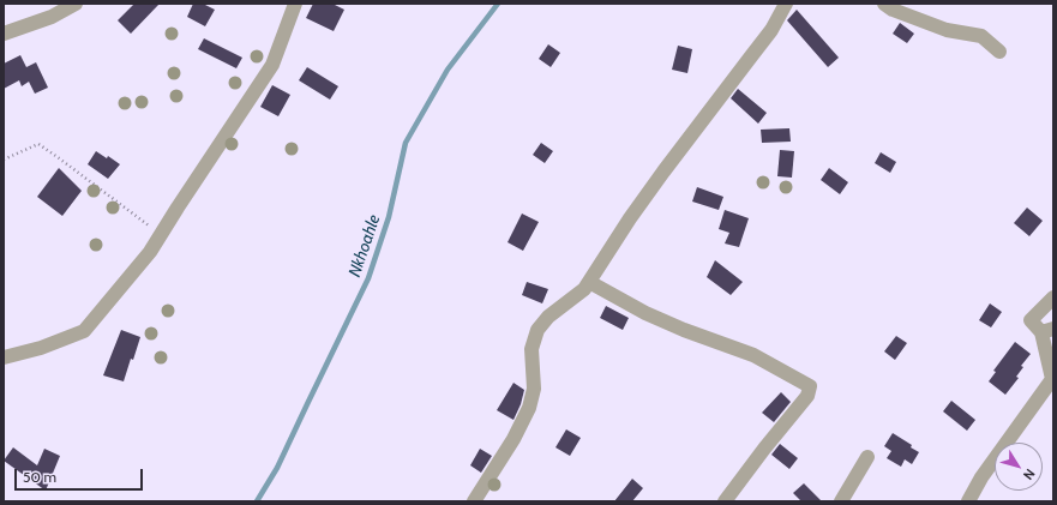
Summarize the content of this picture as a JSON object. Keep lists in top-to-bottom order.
{
  "water": ["Nkhoahle"],
  "scale_bar": "50 m",
  "north": "bottom right"
}
